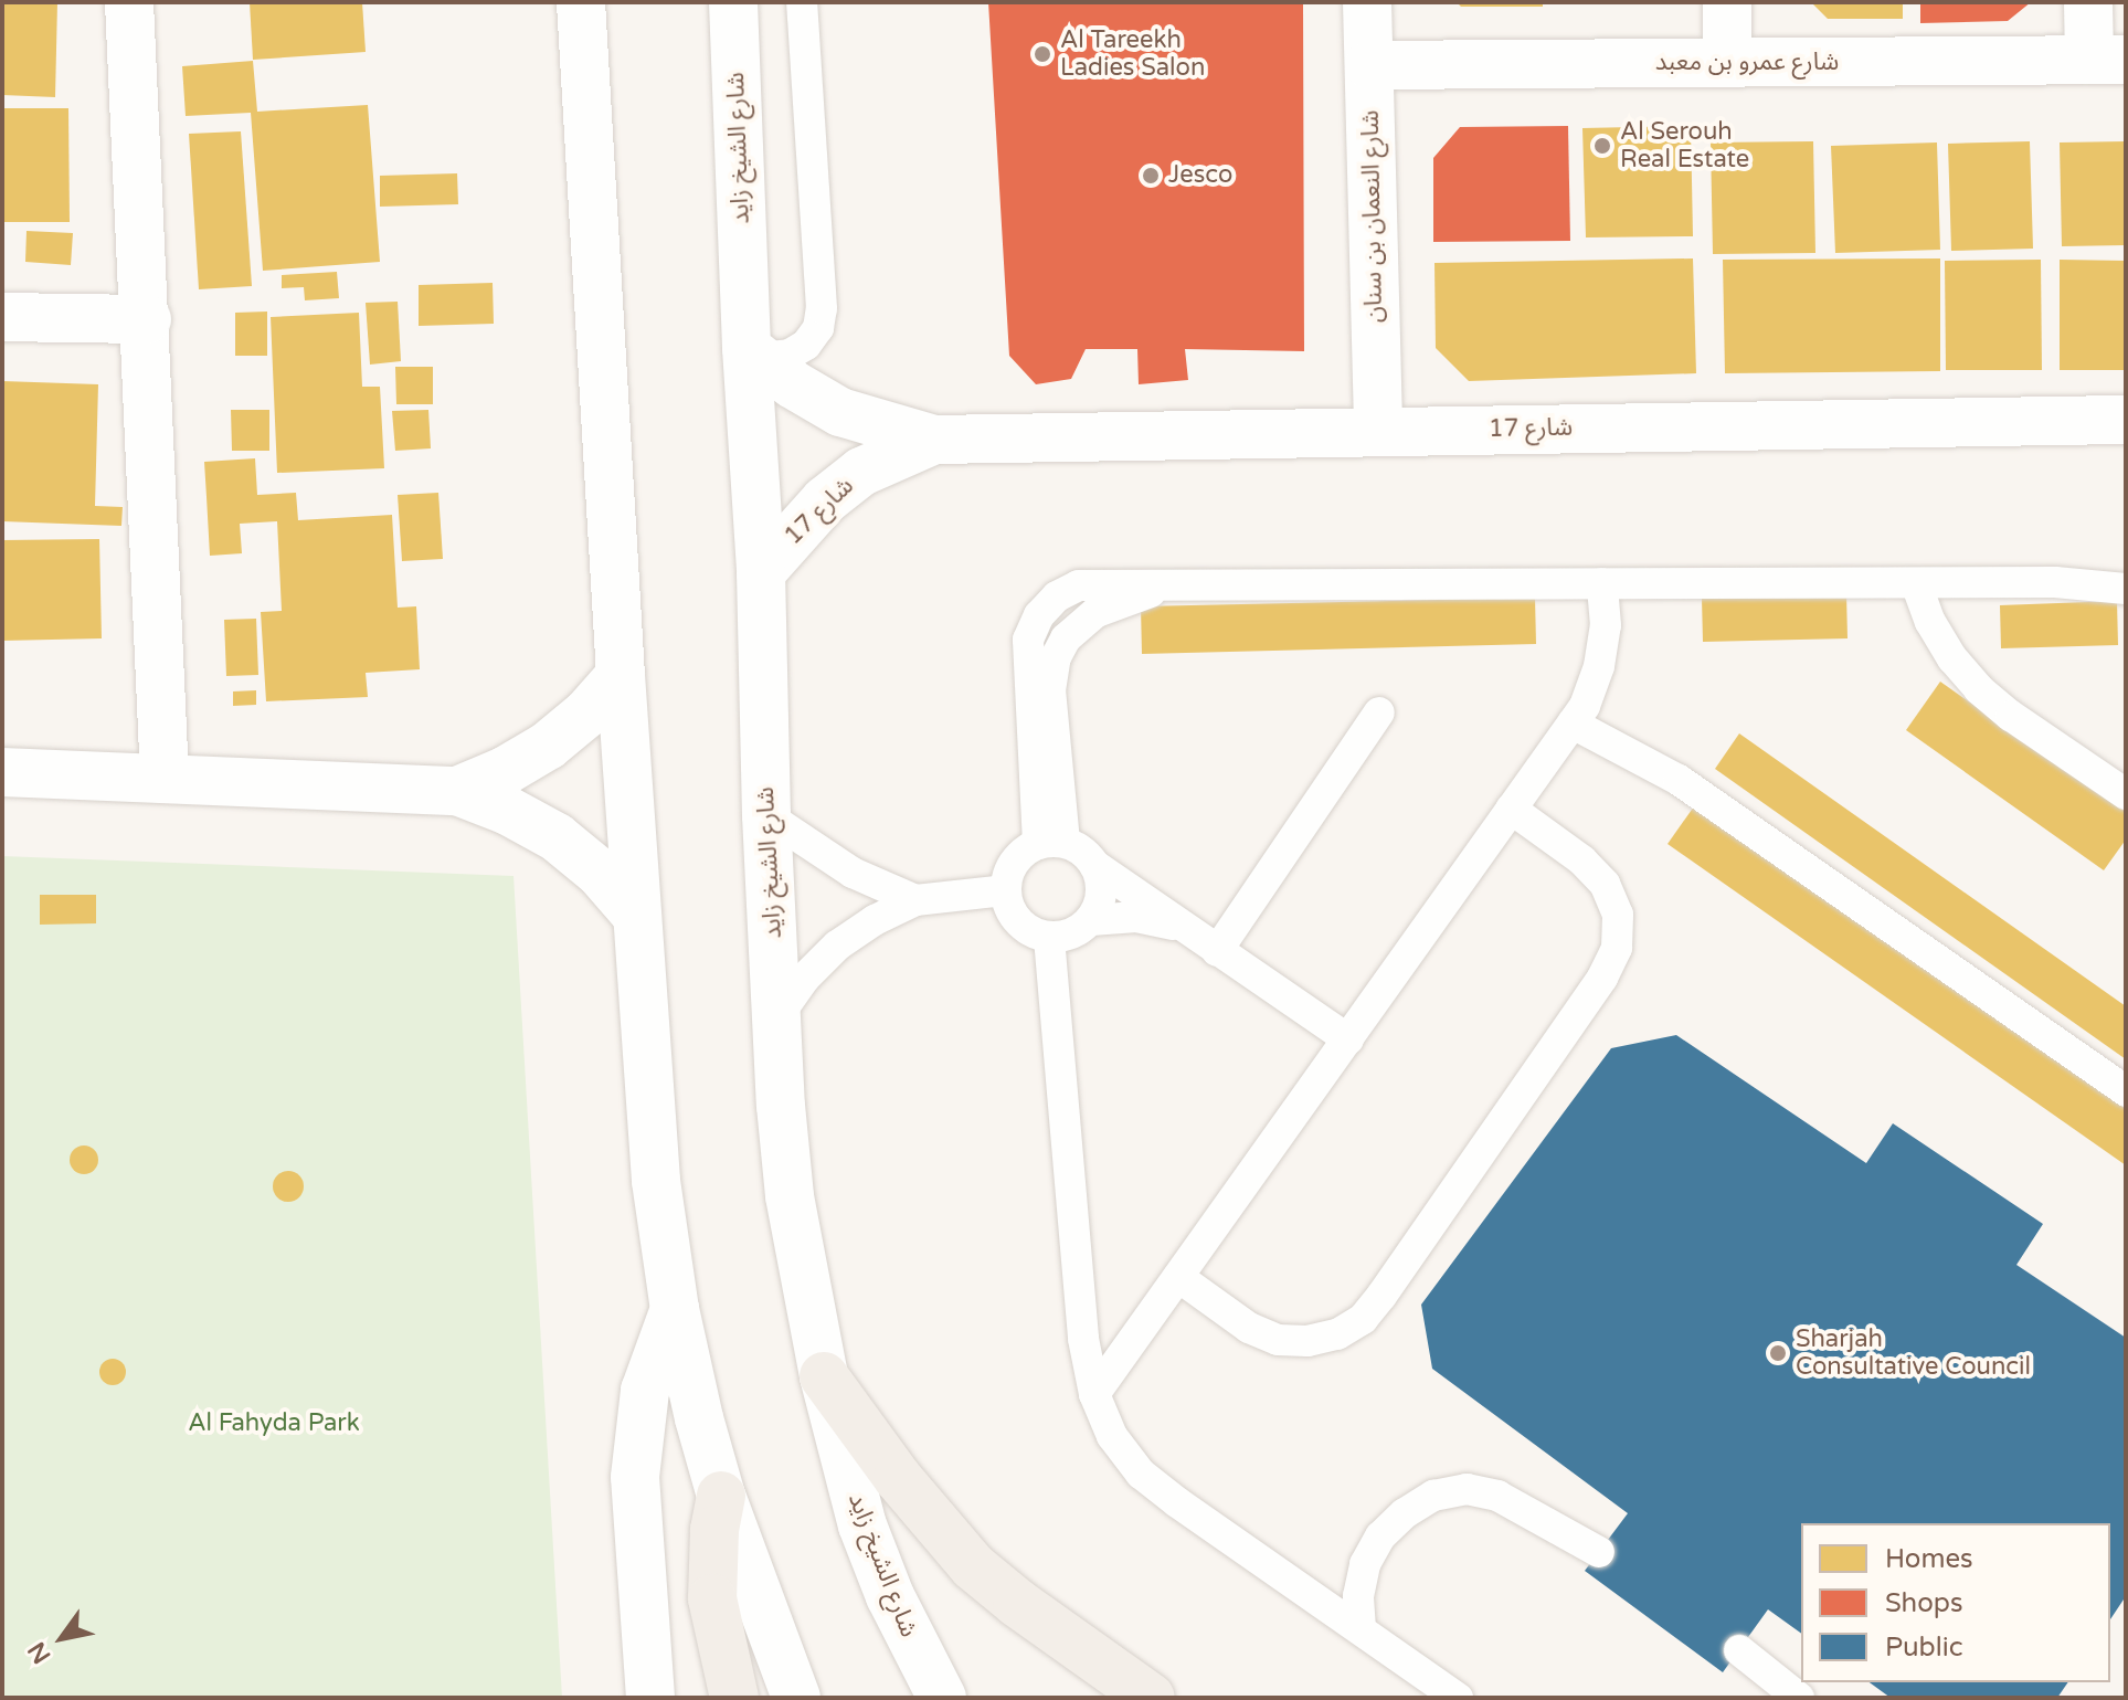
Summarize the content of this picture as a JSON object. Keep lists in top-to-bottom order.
{
  "streets": {
    "street": [
      "شارع عمرو بن معبد",
      "شارع الشيخ زايد",
      "شارع النعمان بن سنان",
      "شارع 17"
    ]
  },
  "crossings": [
    ["شارع عمرو بن معبد", "شارع النعمان بن سنان"],
    ["شارع الشيخ زايد", "شارع 17"],
    ["شارع النعمان بن سنان", "شارع 17"]
  ],
  "parks": ["Al Fahyda Park"],
  "places": [
    "Al Tareekh Ladies Salon",
    "Al Serouh Real Estate",
    "Jesco",
    "Sharjah Consultative Council"
  ],
  "legend": ["Homes", "Shops", "Public"],
  "north": "bottom left"
}
